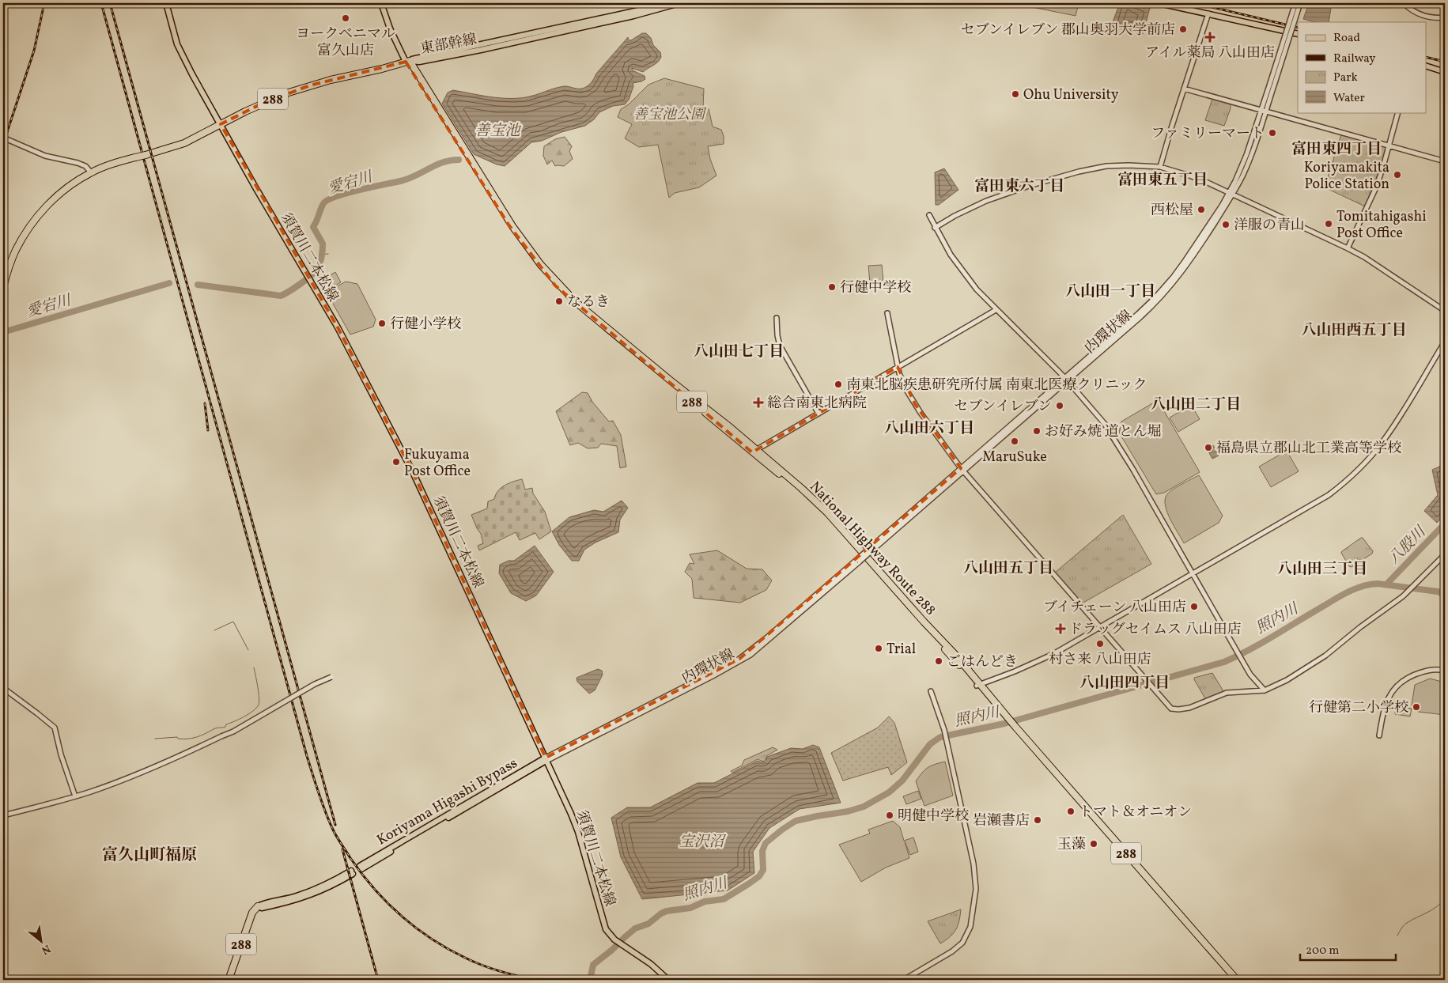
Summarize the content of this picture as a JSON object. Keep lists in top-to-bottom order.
{
  "streets": {
    "highway": ["288", "National Highway Route 288"],
    "main road": ["東部幹線", "須賀川二本松線", "Koriyama Higashi Bypass"],
    "street": ["内環状線"]
  },
  "crossings": [
    ["東部幹線", "288"],
    ["東部幹線", "National Highway Route 288"],
    ["288", "須賀川二本松線"],
    ["288", "National Highway Route 288"],
    ["須賀川二本松線", "内環状線"],
    ["須賀川二本松線", "Koriyama Higashi Bypass"],
    ["内環状線", "Koriyama Higashi Bypass"]
  ],
  "districts": [
    "富田東四丁目",
    "富田東五丁目",
    "富田東六丁目",
    "八山田一丁目",
    "八山田西五丁目",
    "八山田七丁目",
    "八山田二丁目",
    "八山田六丁目",
    "八山田五丁目",
    "八山田三丁目",
    "八山田四丁目",
    "富久山町福原"
  ],
  "water": [
    "善宝池",
    "愛宕川",
    "八股川",
    "照内川",
    "宝沢沼"
  ],
  "parks": ["善宝池公園"],
  "places": {
    "other": [
      "ヨークベニマル 富久山店",
      "セブンイレブン 郡山奥羽大学前店",
      "Ohu University",
      "ファミリーマート",
      "Koriyamakita Police Station",
      "西松屋",
      "Tomitahigashi Post Office",
      "洋服の青山",
      "行健中学校",
      "なるき",
      "行健小学校",
      "南東北脳疾患研究所付属 南東北医療クリニック",
      "セブンイレブン",
      "お好み焼 道とん堀",
      "MaruSuke",
      "福島県立郡山北工業高等学校",
      "Fukuyama Post Office",
      "ブイチェーン 八山田店",
      "村さ来 八山田店",
      "Trial",
      "ごはんどき",
      "行健第二小学校",
      "トマト＆オニオン",
      "明健中学校",
      "岩瀬書店",
      "玉藻"
    ],
    "health": ["アイル薬局 八山田店", "総合南東北病院", "ドラッグセイムス 八山田店"]
  },
  "legend": [
    "Road",
    "Railway",
    "Park",
    "Water"
  ],
  "scale_bar": "200 m",
  "north": "bottom right"
}
